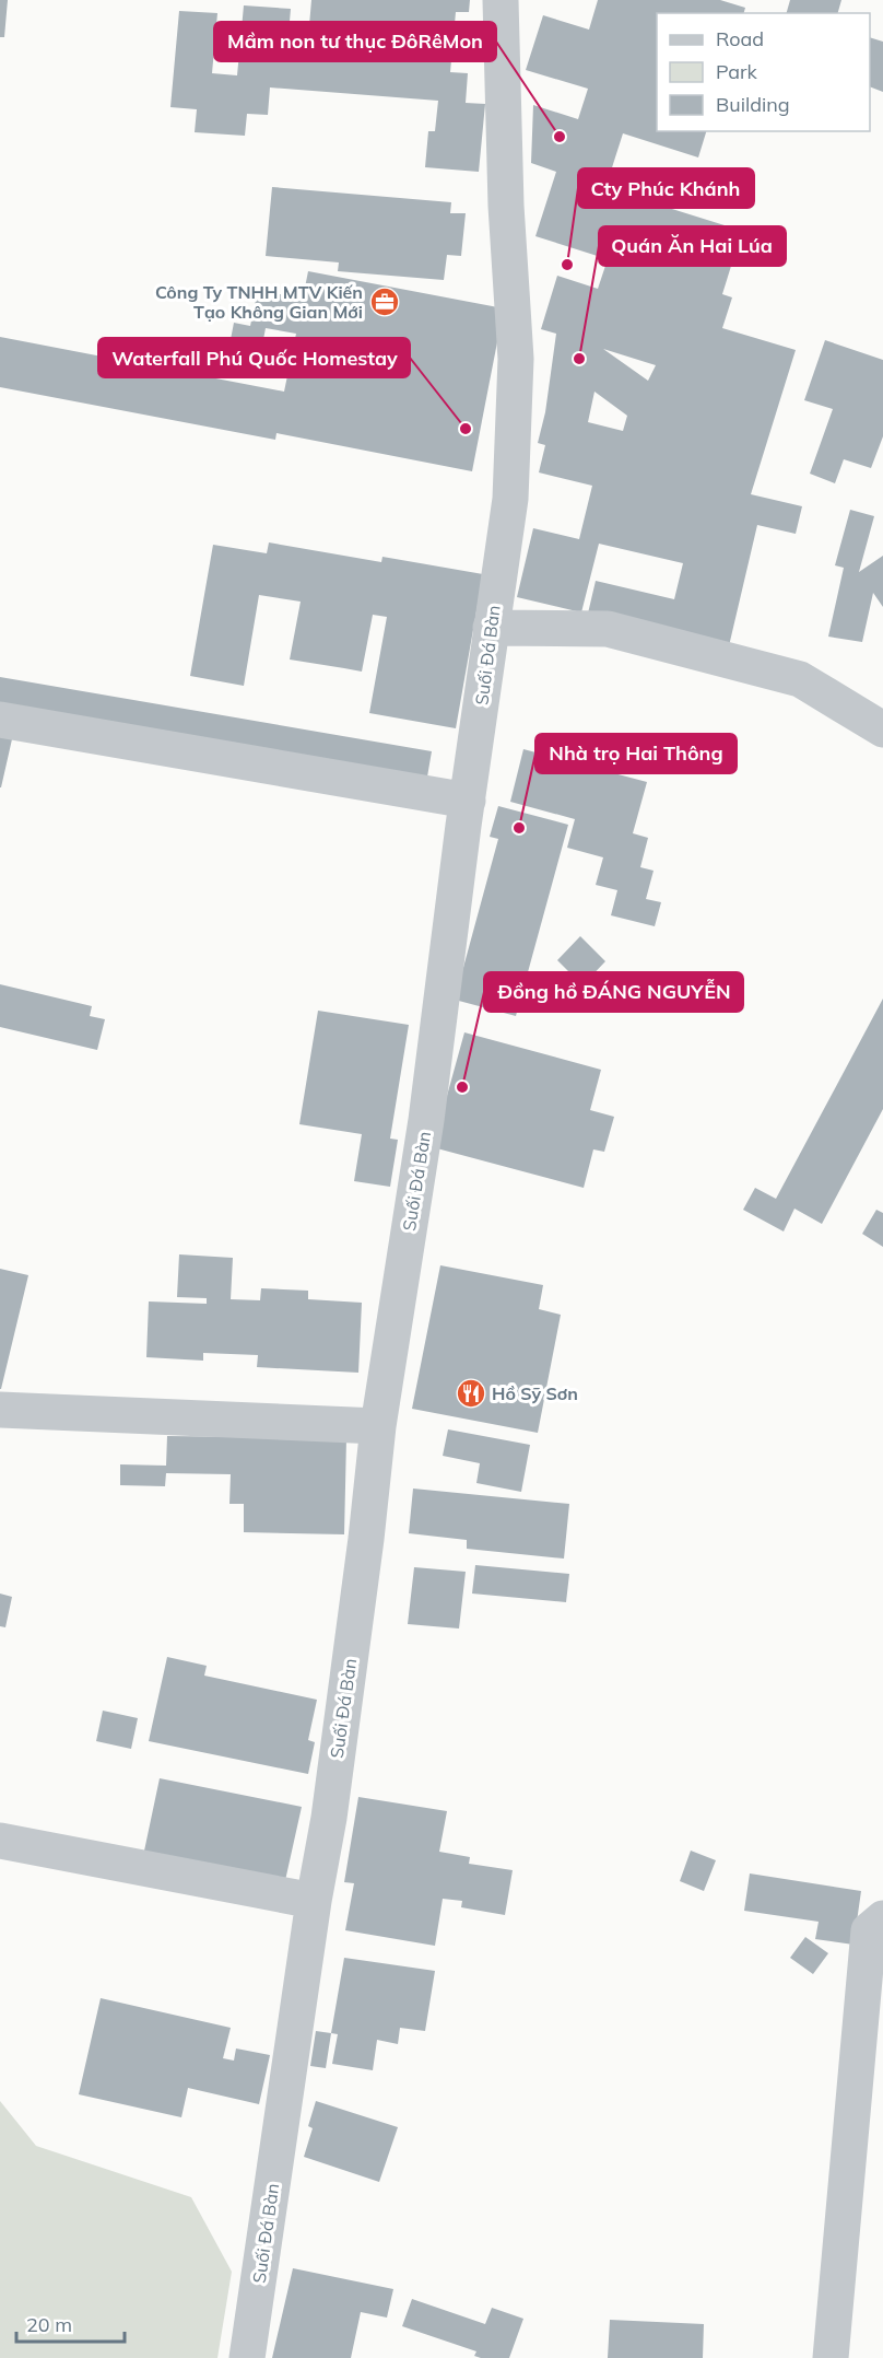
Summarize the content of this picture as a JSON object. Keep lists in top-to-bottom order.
{
  "streets": {
    "street": ["Suối Đá Bàn"]
  },
  "places": {
    "other": [
      "Mầm non tư thục ĐôRêMon",
      "Cty Phúc Khánh",
      "Quán Ăn Hai Lúa",
      "Waterfall Phú Quốc Homestay",
      "Nhà trọ Hai Thông",
      "Đồng hồ ĐÁNG NGUYỄN"
    ],
    "office": ["Công Ty TNHH MTV Kiến Tạo Không Gian Mới"],
    "restaurant": ["Hồ Sỹ Sơn"]
  },
  "legend": ["Road", "Park", "Building"],
  "scale_bar": "20 m"
}
